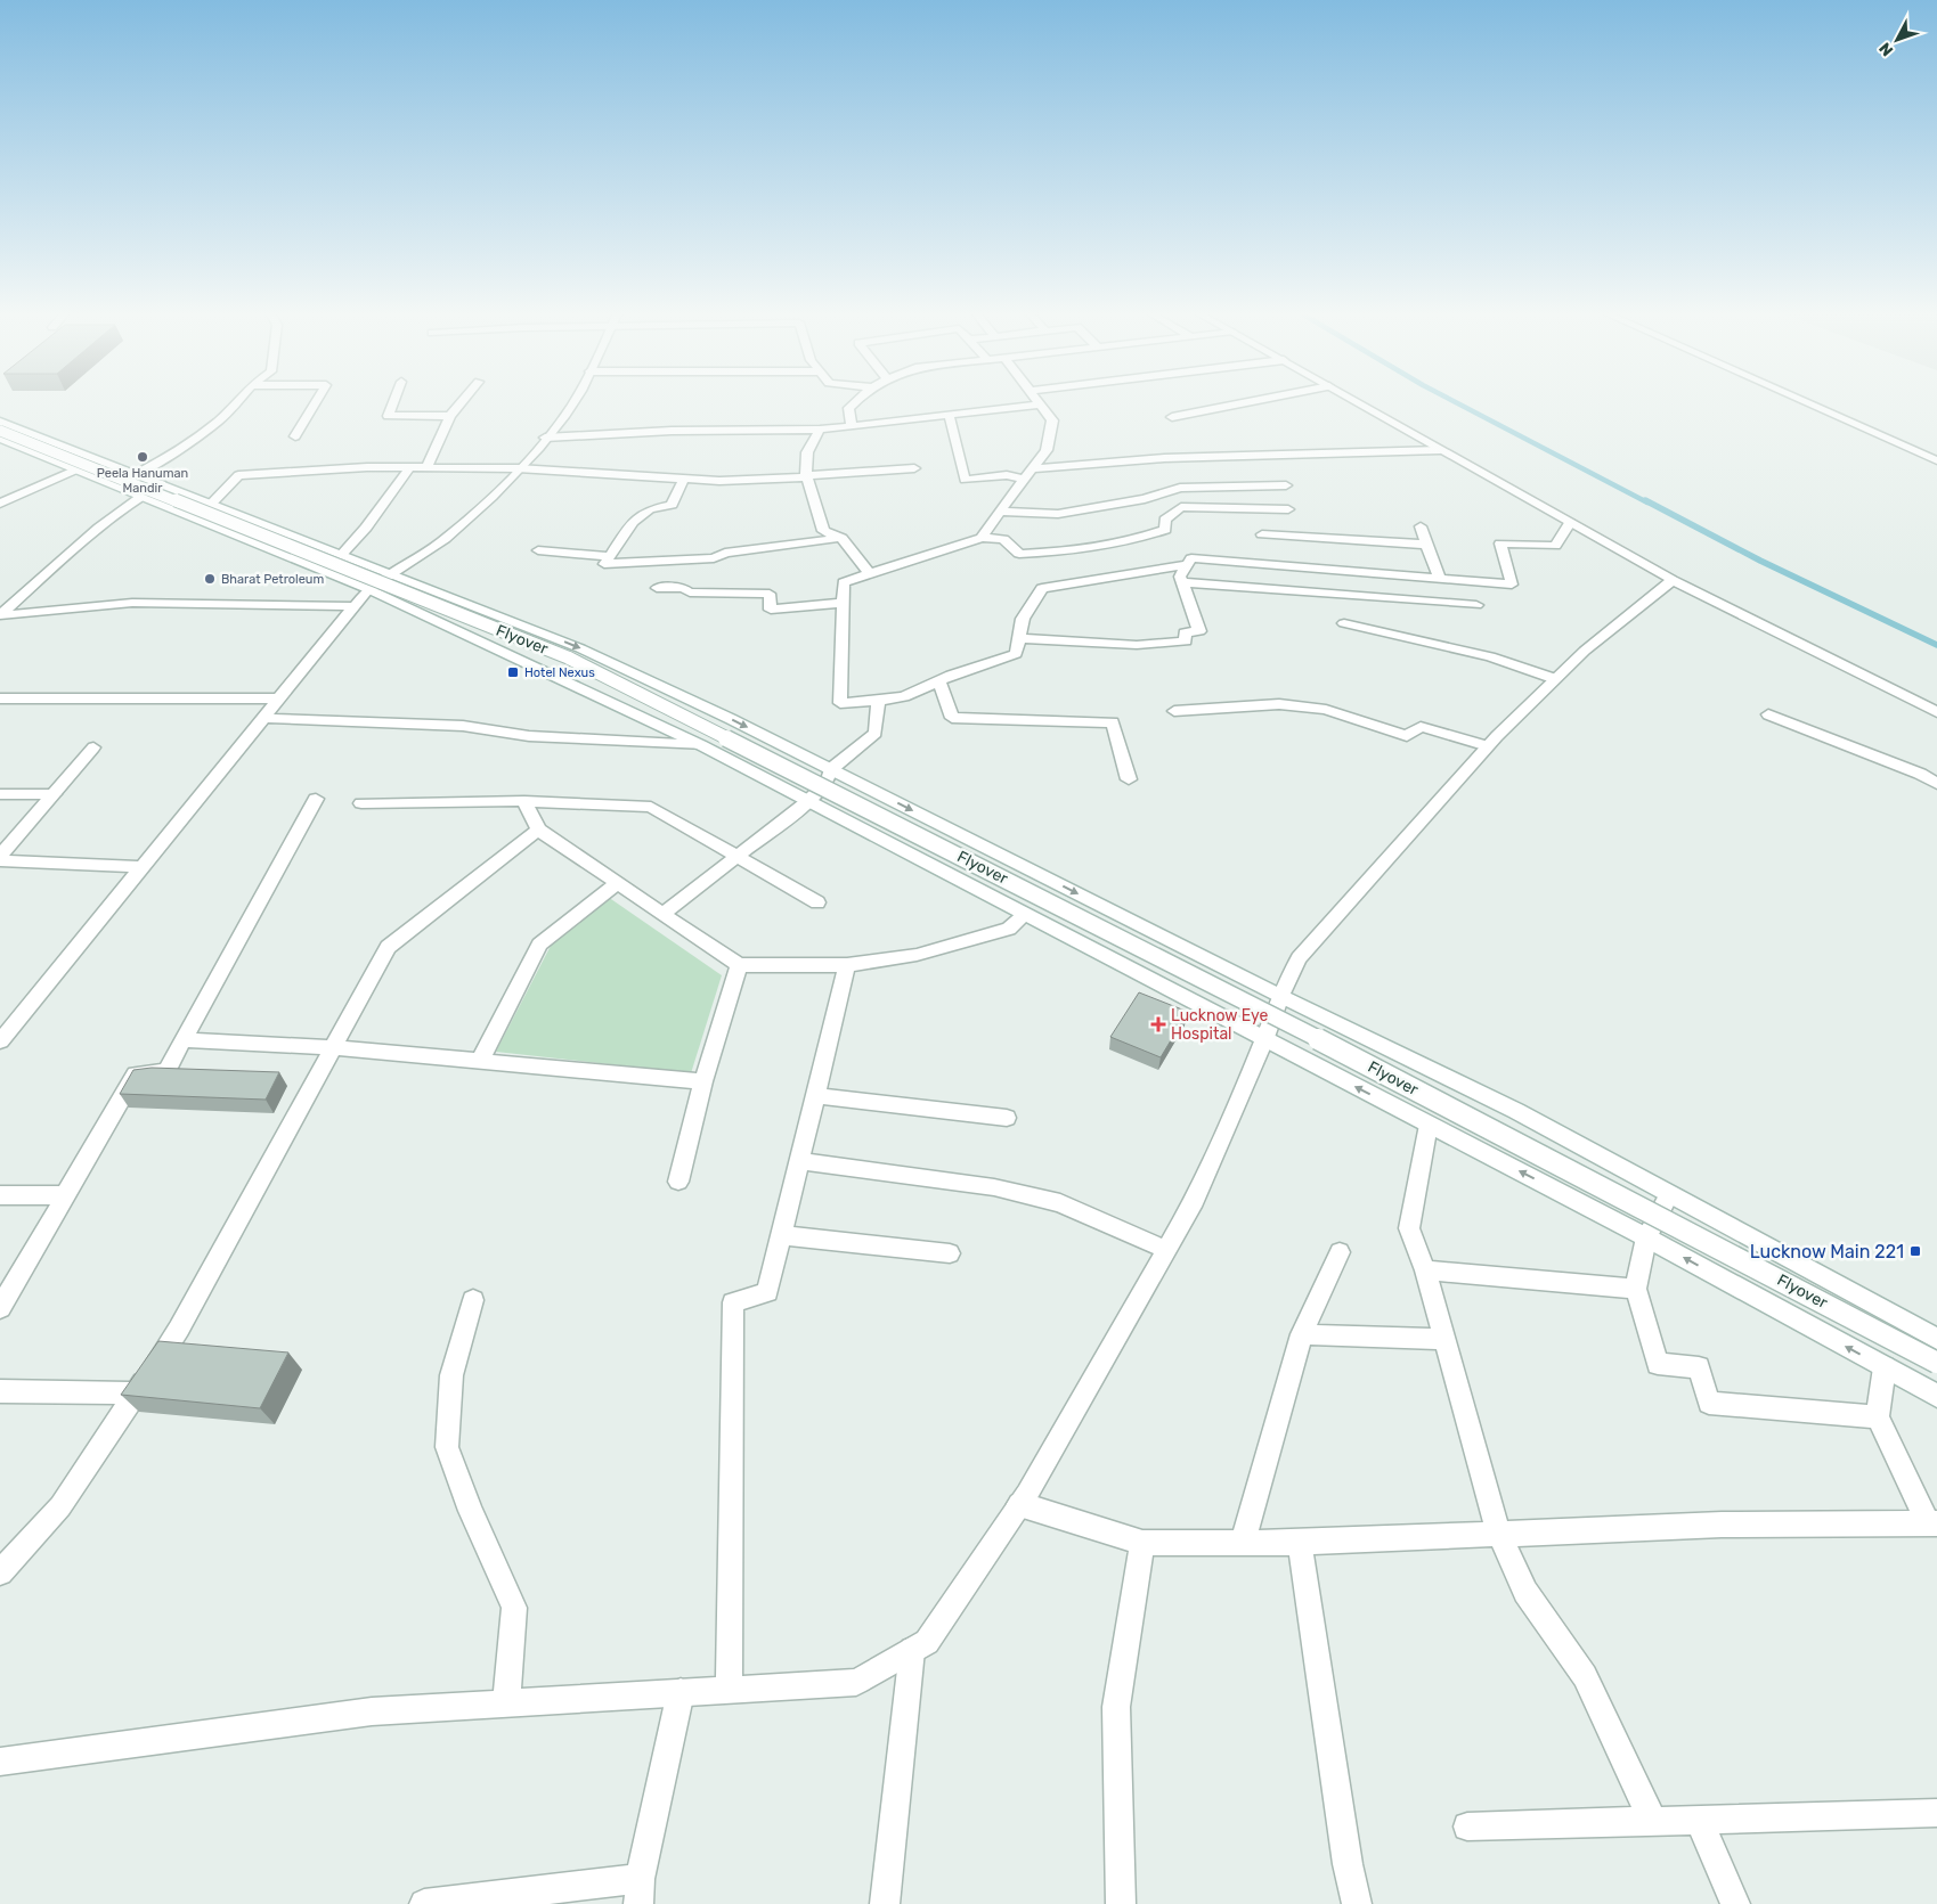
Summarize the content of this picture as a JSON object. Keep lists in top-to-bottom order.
{
  "streets": {
    "street": ["Flyover"]
  },
  "places": {
    "other": ["Peela Hanuman Mandir", "Bharat Petroleum"],
    "transit": ["Hotel Nexus", "Lucknow Main 221"],
    "health": ["Lucknow Eye Hospital"]
  },
  "north": "bottom left"
}
